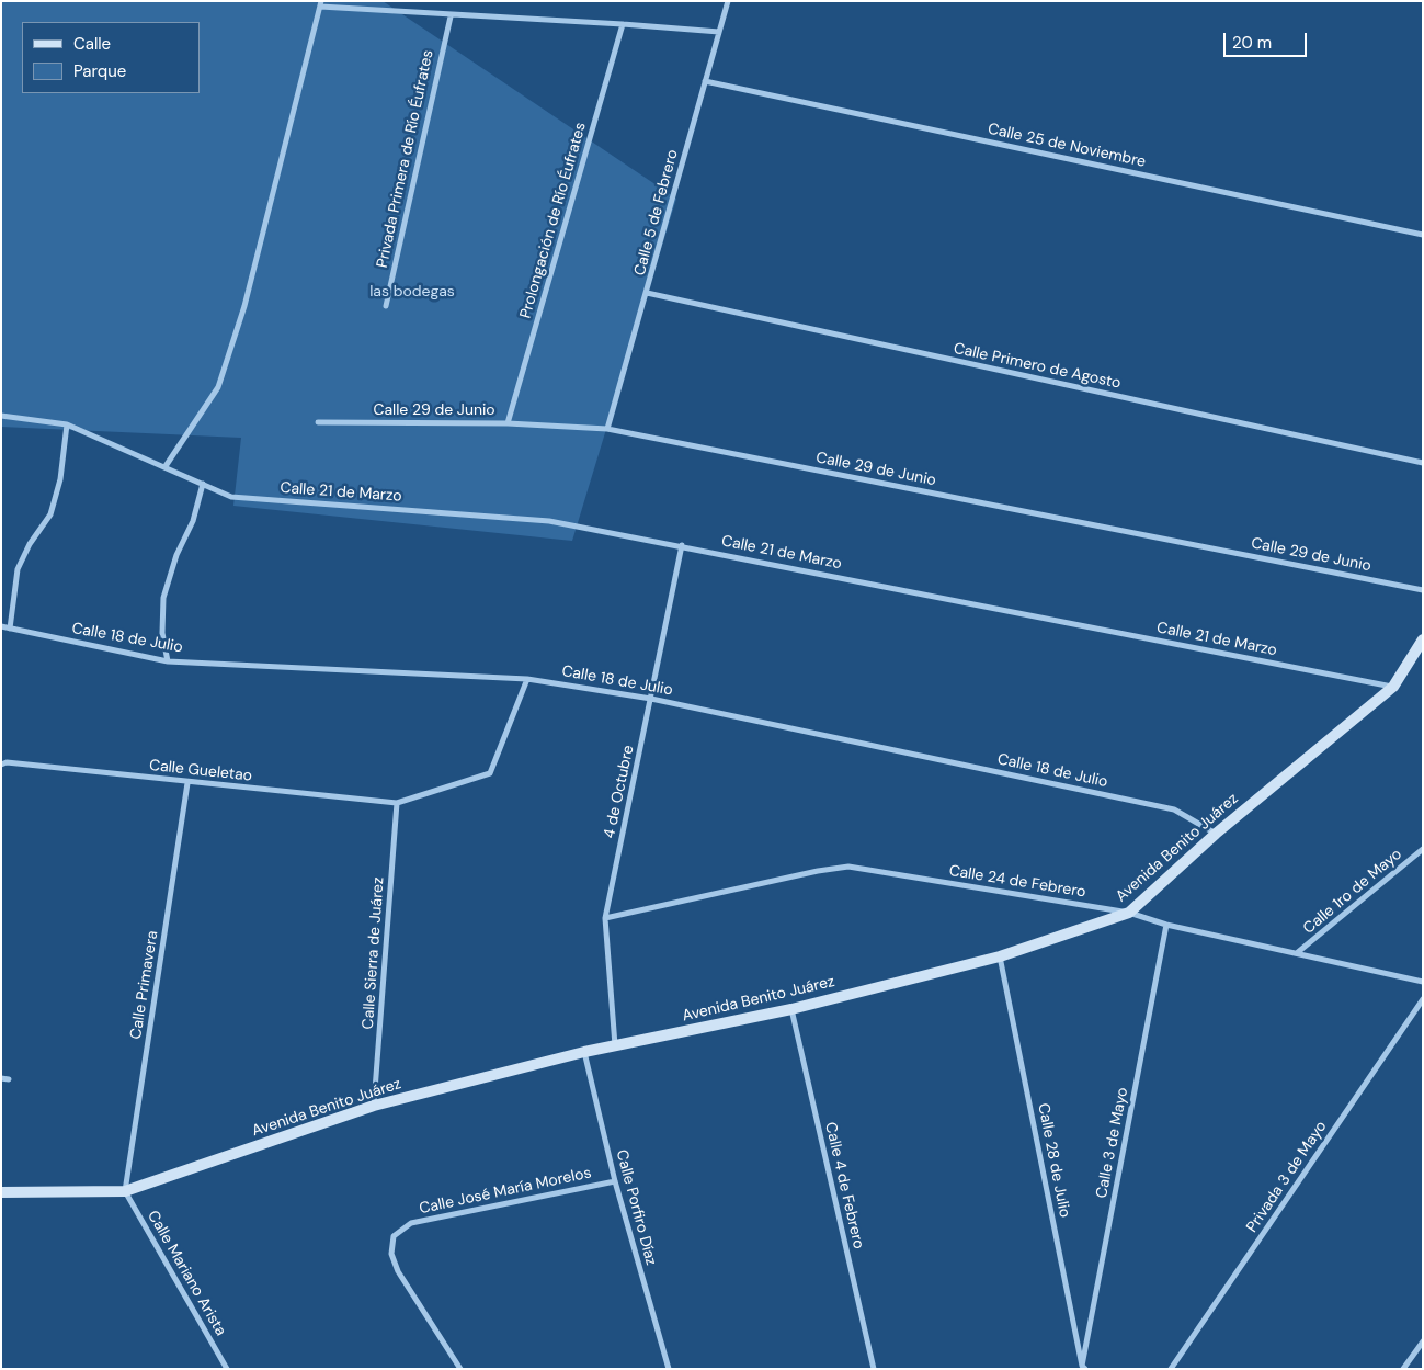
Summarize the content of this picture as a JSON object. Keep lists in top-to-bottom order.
{
  "streets": {
    "street": [
      "Calle 25 de Noviembre",
      "Privada Primera de Río Éufrates",
      "Calle 5 de Febrero",
      "Prolongación de Río Éufrates",
      "Calle Primero de Agosto",
      "Calle 29 de Junio",
      "Calle 21 de Marzo",
      "Calle 18 de Julio",
      "Calle Gueletao",
      "4 de Octubre",
      "Avenida Benito Juárez",
      "Calle 24 de Febrero",
      "Calle 1ro de Mayo",
      "Calle Sierra de Juárez",
      "Calle Primavera",
      "Calle 3 de Mayo",
      "Calle 28 de Julio",
      "Privada 3 de Mayo",
      "Calle 4 de Febrero",
      "Calle José María Morelos",
      "Calle Porfiro Díaz",
      "Calle Mariano Arista"
    ]
  },
  "crossings": [
    ["Calle 25 de Noviembre", "Calle 5 de Febrero"],
    ["Calle 5 de Febrero", "Calle Primero de Agosto"],
    ["Calle 5 de Febrero", "Calle 29 de Junio"],
    ["Prolongación de Río Éufrates", "Calle 29 de Junio"],
    ["Calle 21 de Marzo", "4 de Octubre"],
    ["Calle 21 de Marzo", "Avenida Benito Juárez"],
    ["Calle 18 de Julio", "4 de Octubre"],
    ["Calle 18 de Julio", "Avenida Benito Juárez"],
    ["Calle Gueletao", "Calle Sierra de Juárez"],
    ["Calle Gueletao", "Calle Primavera"],
    ["4 de Octubre", "Avenida Benito Juárez"],
    ["4 de Octubre", "Calle 24 de Febrero"],
    ["Avenida Benito Juárez", "Calle 24 de Febrero"],
    ["Avenida Benito Juárez", "Calle Sierra de Juárez"],
    ["Avenida Benito Juárez", "Calle Primavera"],
    ["Avenida Benito Juárez", "Calle 28 de Julio"],
    ["Avenida Benito Juárez", "Calle 4 de Febrero"],
    ["Avenida Benito Juárez", "Calle Porfiro Díaz"],
    ["Avenida Benito Juárez", "Calle Mariano Arista"],
    ["Calle 24 de Febrero", "Calle 1ro de Mayo"],
    ["Calle 24 de Febrero", "Calle 3 de Mayo"],
    ["Calle Primavera", "Calle Mariano Arista"],
    ["Calle 3 de Mayo", "Calle 28 de Julio"],
    ["Calle José María Morelos", "Calle Porfiro Díaz"]
  ],
  "parks": ["las bodegas"],
  "legend": ["Calle", "Parque"],
  "scale_bar": "20 m"
}
